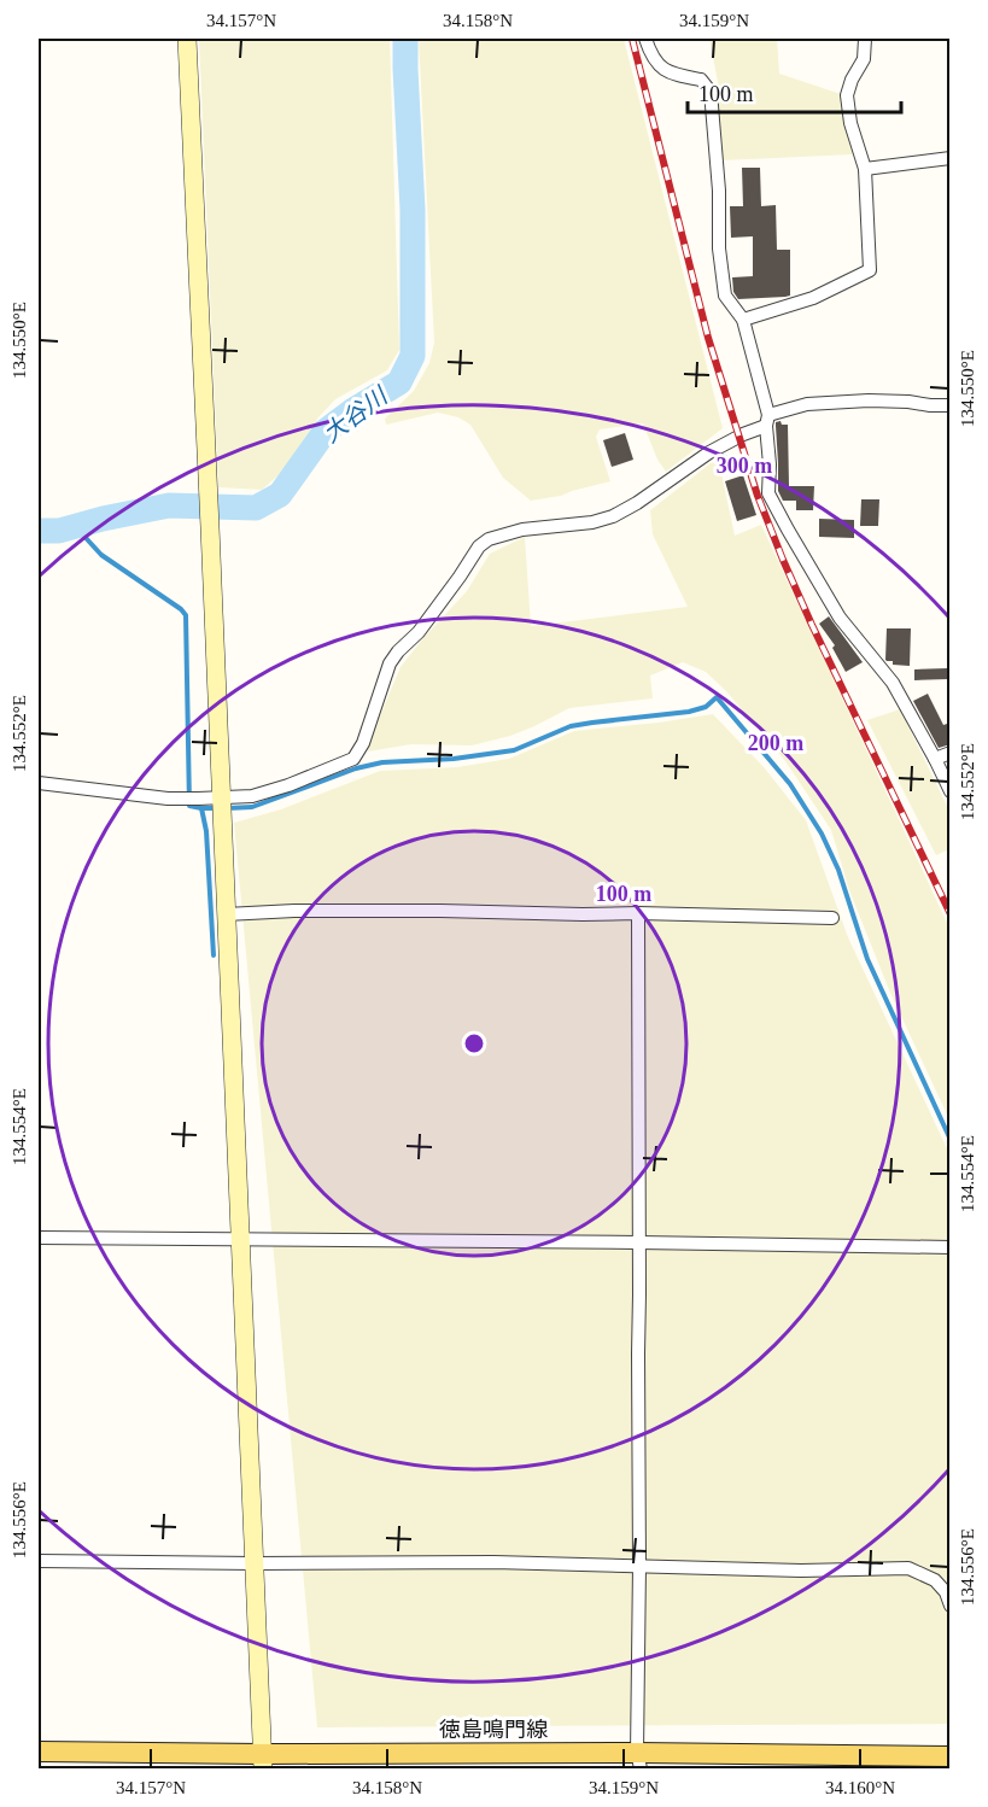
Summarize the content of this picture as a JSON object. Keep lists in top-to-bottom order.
{
  "streets": {
    "main road": ["徳島鳴門線"]
  },
  "water": ["大谷川"],
  "scale_bar": "100 m",
  "coordinates": [
    "34.157°N",
    "34.158°N",
    "34.159°N",
    "134.550°E",
    "134.552°E",
    "134.554°E",
    "134.556°E",
    "34.160°N"
  ],
  "rings": ["300 m", "200 m", "100 m"]
}
